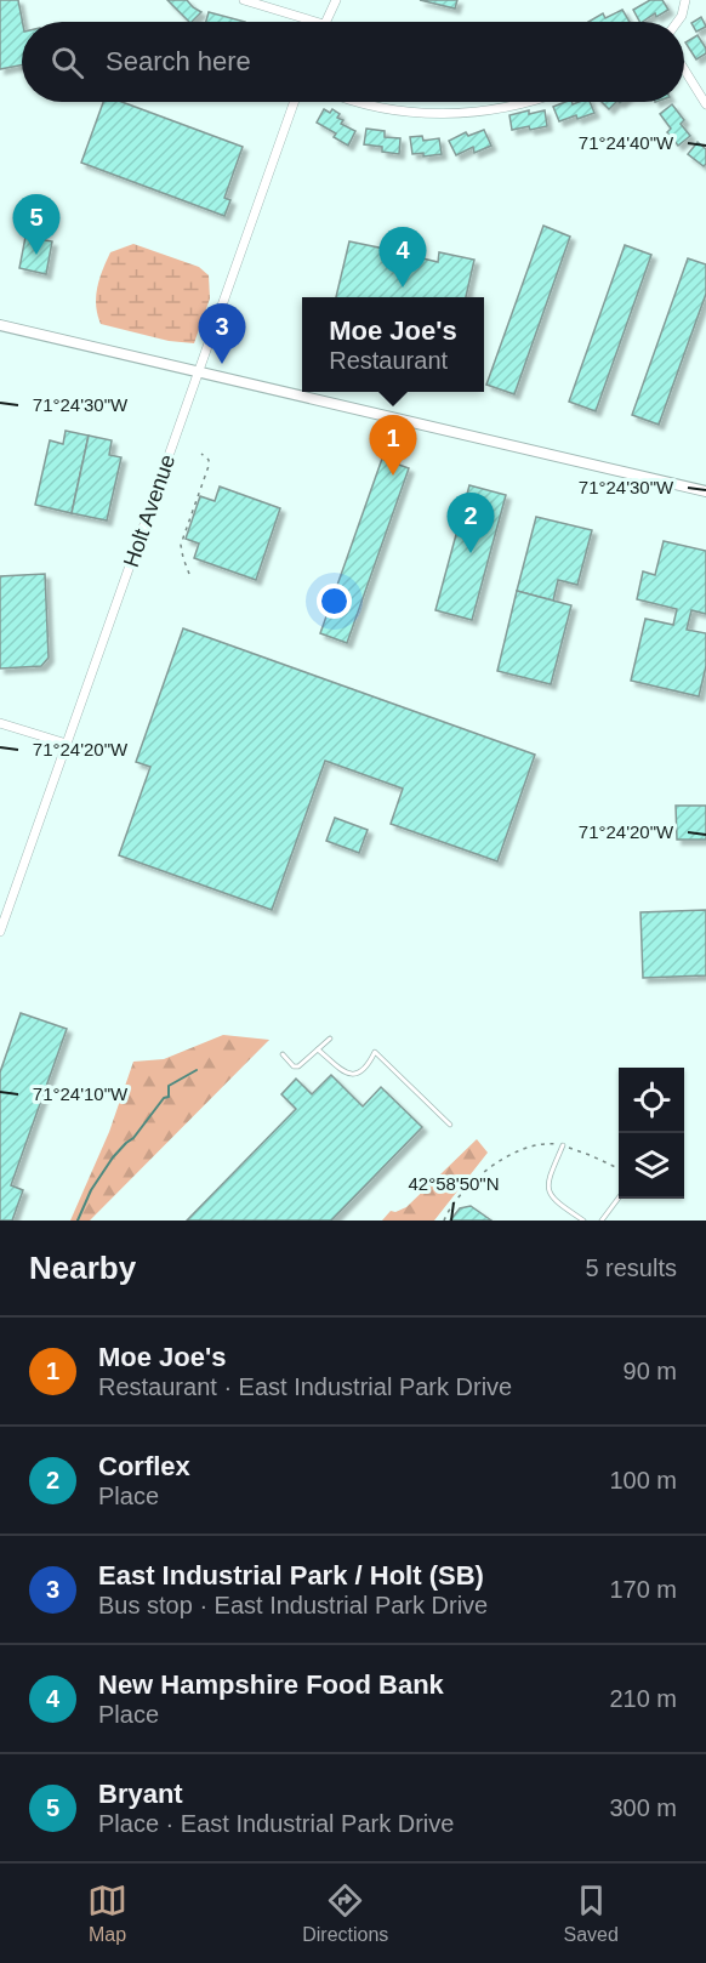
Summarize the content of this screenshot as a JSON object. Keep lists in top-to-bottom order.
{
  "streets": {
    "street": ["Holt Avenue"]
  },
  "page": {
    "search": "Search here",
    "pins": [
      "5",
      "4",
      "3",
      "1",
      "2"
    ],
    "popup": ["Moe Joe's", "Restaurant"],
    "heading": ["Nearby", "5 results"],
    "list": [
      {
        "mark": "1",
        "name": "Moe Joe's",
        "note": "Restaurant · East Industrial Park Drive",
        "value": "90 m"
      },
      {
        "mark": "2",
        "name": "Corflex",
        "note": "Place",
        "value": "100 m"
      },
      {
        "mark": "3",
        "name": "East Industrial Park / Holt (SB)",
        "note": "Bus stop · East Industrial Park Drive",
        "value": "170 m"
      },
      {
        "mark": "4",
        "name": "New Hampshire Food Bank",
        "note": "Place",
        "value": "210 m"
      },
      {
        "mark": "5",
        "name": "Bryant",
        "note": "Place · East Industrial Park Drive",
        "value": "300 m"
      }
    ],
    "nav": ["Map", "Directions", "Saved"]
  },
  "coordinates": [
    "71°24'40\"W",
    "71°24'30\"W",
    "71°24'20\"W",
    "71°24'10\"W",
    "42°58'50\"N"
  ]
}
